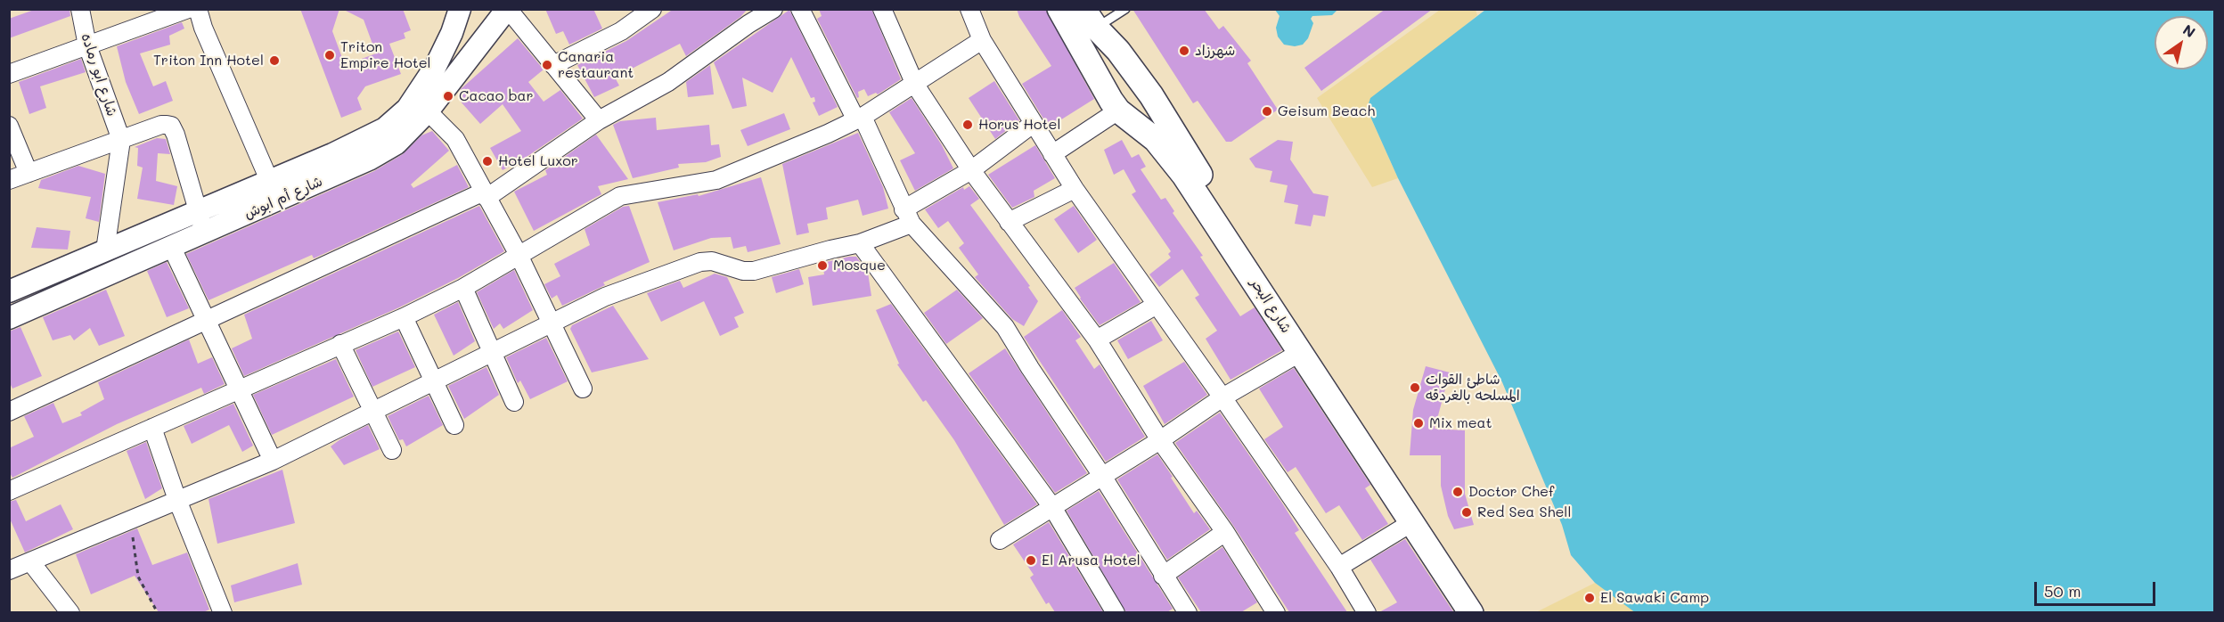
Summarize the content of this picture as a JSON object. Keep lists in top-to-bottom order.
{
  "streets": {
    "main road": ["شارع البحر"],
    "street": ["شارع ابو رماده", "شارع أم ابوش"]
  },
  "places": [
    "شهرزاد",
    "Triton Empire Hotel",
    "Triton Inn Hotel",
    "Canaria restaurant",
    "Cacao bar",
    "Geisum Beach",
    "Horus Hotel",
    "Hotel Luxor",
    "Mosque",
    "شاطئ القوات المسلحه بالغردقه",
    "Mix meat",
    "Doctor Chef",
    "Red Sea Shell",
    "El Arusa Hotel",
    "El Sawaki Camp"
  ],
  "scale_bar": "50 m",
  "north": "top right"
}
